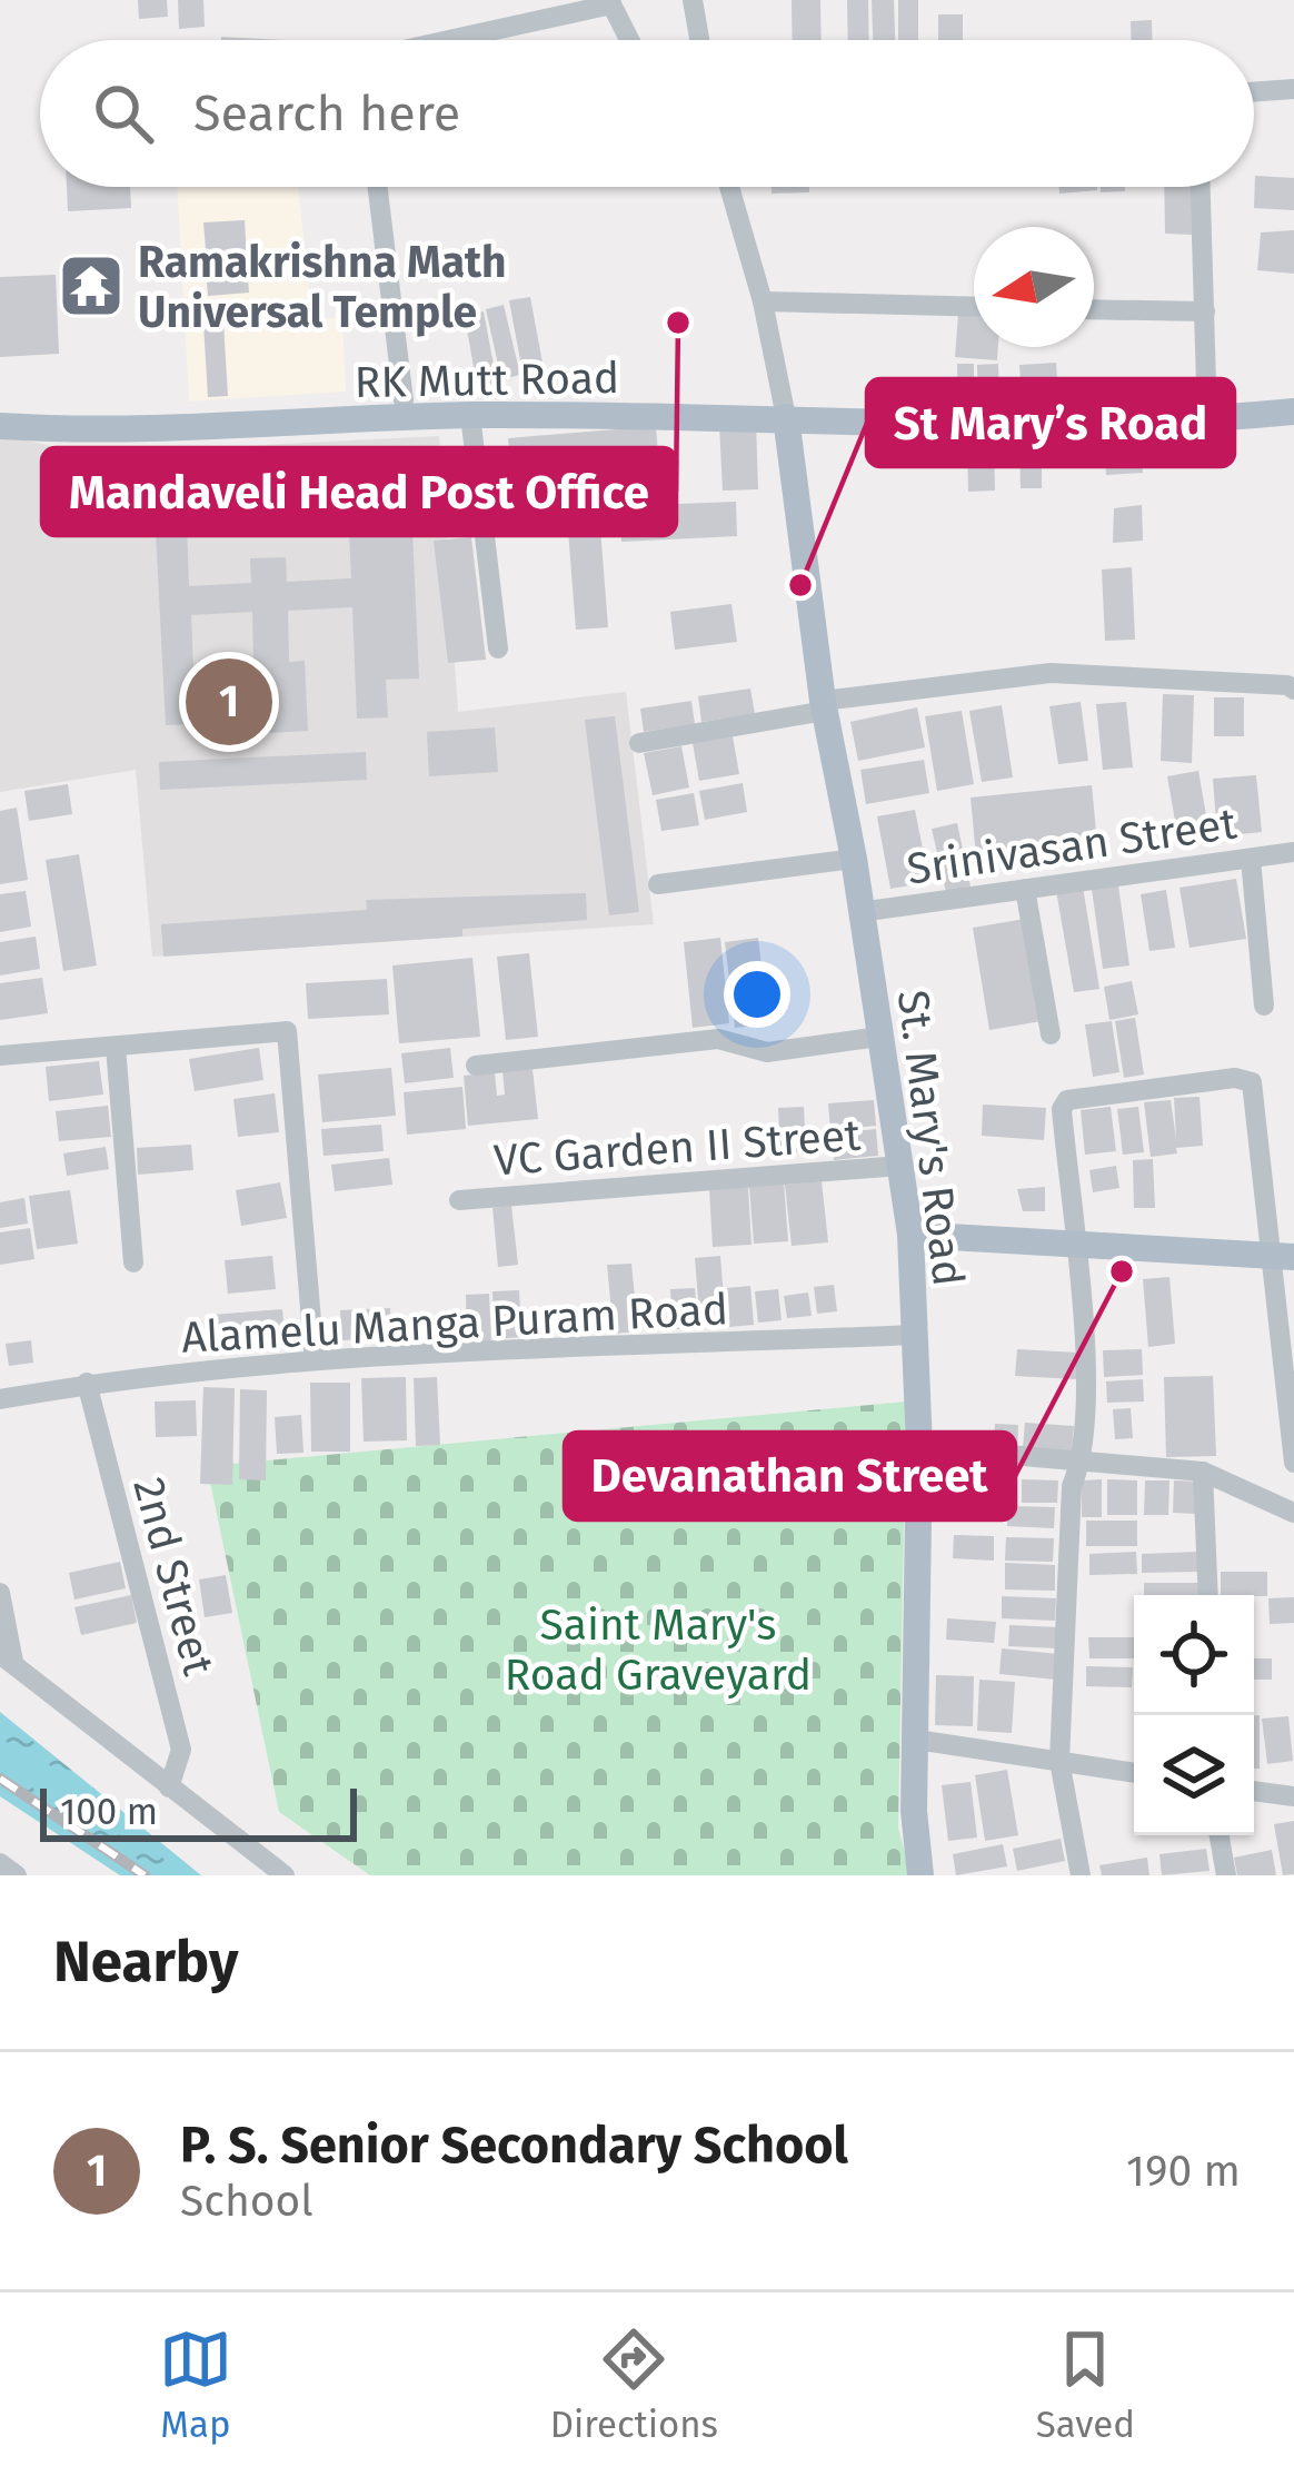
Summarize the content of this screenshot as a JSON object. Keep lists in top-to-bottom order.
{
  "streets": {
    "main road": ["RK Mutt Road", "St. Mary's Road"],
    "street": [
      "Srinivasan Street",
      "VC Garden II Street",
      "Alamelu Manga Puram Road",
      "2nd Street"
    ]
  },
  "crossings": [
    ["RK Mutt Road", "St. Mary's Road"],
    ["Srinivasan Street", "St. Mary's Road"],
    ["St. Mary's Road", "VC Garden II Street"],
    ["St. Mary's Road", "Alamelu Manga Puram Road"],
    ["Alamelu Manga Puram Road", "2nd Street"]
  ],
  "parks": ["Saint Mary's Road Graveyard"],
  "places": {
    "temple": ["Ramakrishna Math Universal Temple"],
    "other": ["Mandaveli Head Post Office", "St Mary’s Road", "Devanathan Street"]
  },
  "scale_bar": "100 m",
  "north": "left",
  "page": {
    "search": "Search here",
    "pins": "1",
    "scale": "100 m",
    "heading": "Nearby",
    "list": [
      {
        "mark": "1",
        "name": "P. S. Senior Secondary School",
        "note": "School",
        "value": "190 m"
      }
    ],
    "nav": ["Map", "Directions", "Saved"]
  }
}
